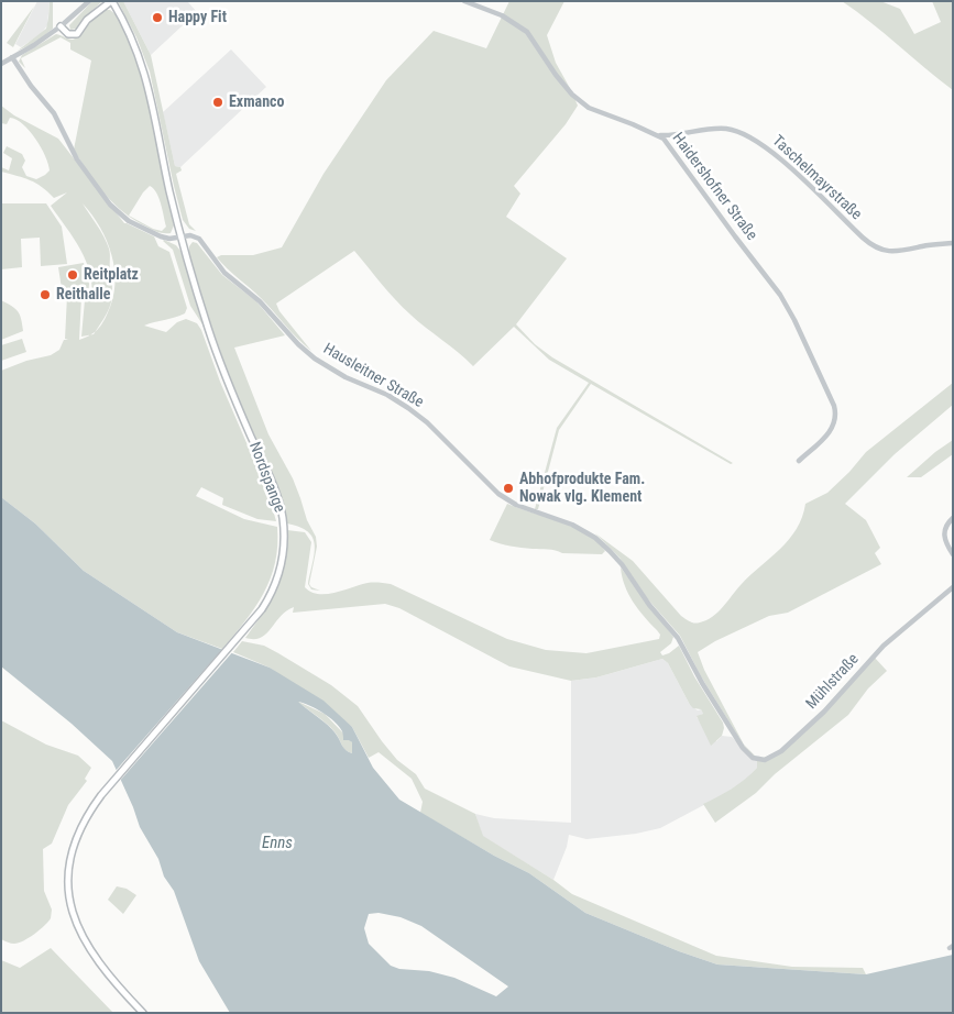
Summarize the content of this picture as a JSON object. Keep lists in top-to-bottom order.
{
  "streets": {
    "main road": ["Nordspange"],
    "street": [
      "Taschelmayrstraße",
      "Haidershofner Straße",
      "Hausleitner Straße",
      "Mühlstraße"
    ]
  },
  "crossings": [
    ["Taschelmayrstraße", "Haidershofner Straße"],
    ["Hausleitner Straße", "Nordspange"],
    ["Hausleitner Straße", "Mühlstraße"]
  ],
  "water": ["Enns"],
  "places": [
    "Happy Fit",
    "Exmanco",
    "Reitplatz",
    "Reithalle",
    "Abhofprodukte Fam. Nowak vlg. Klement"
  ]
}
